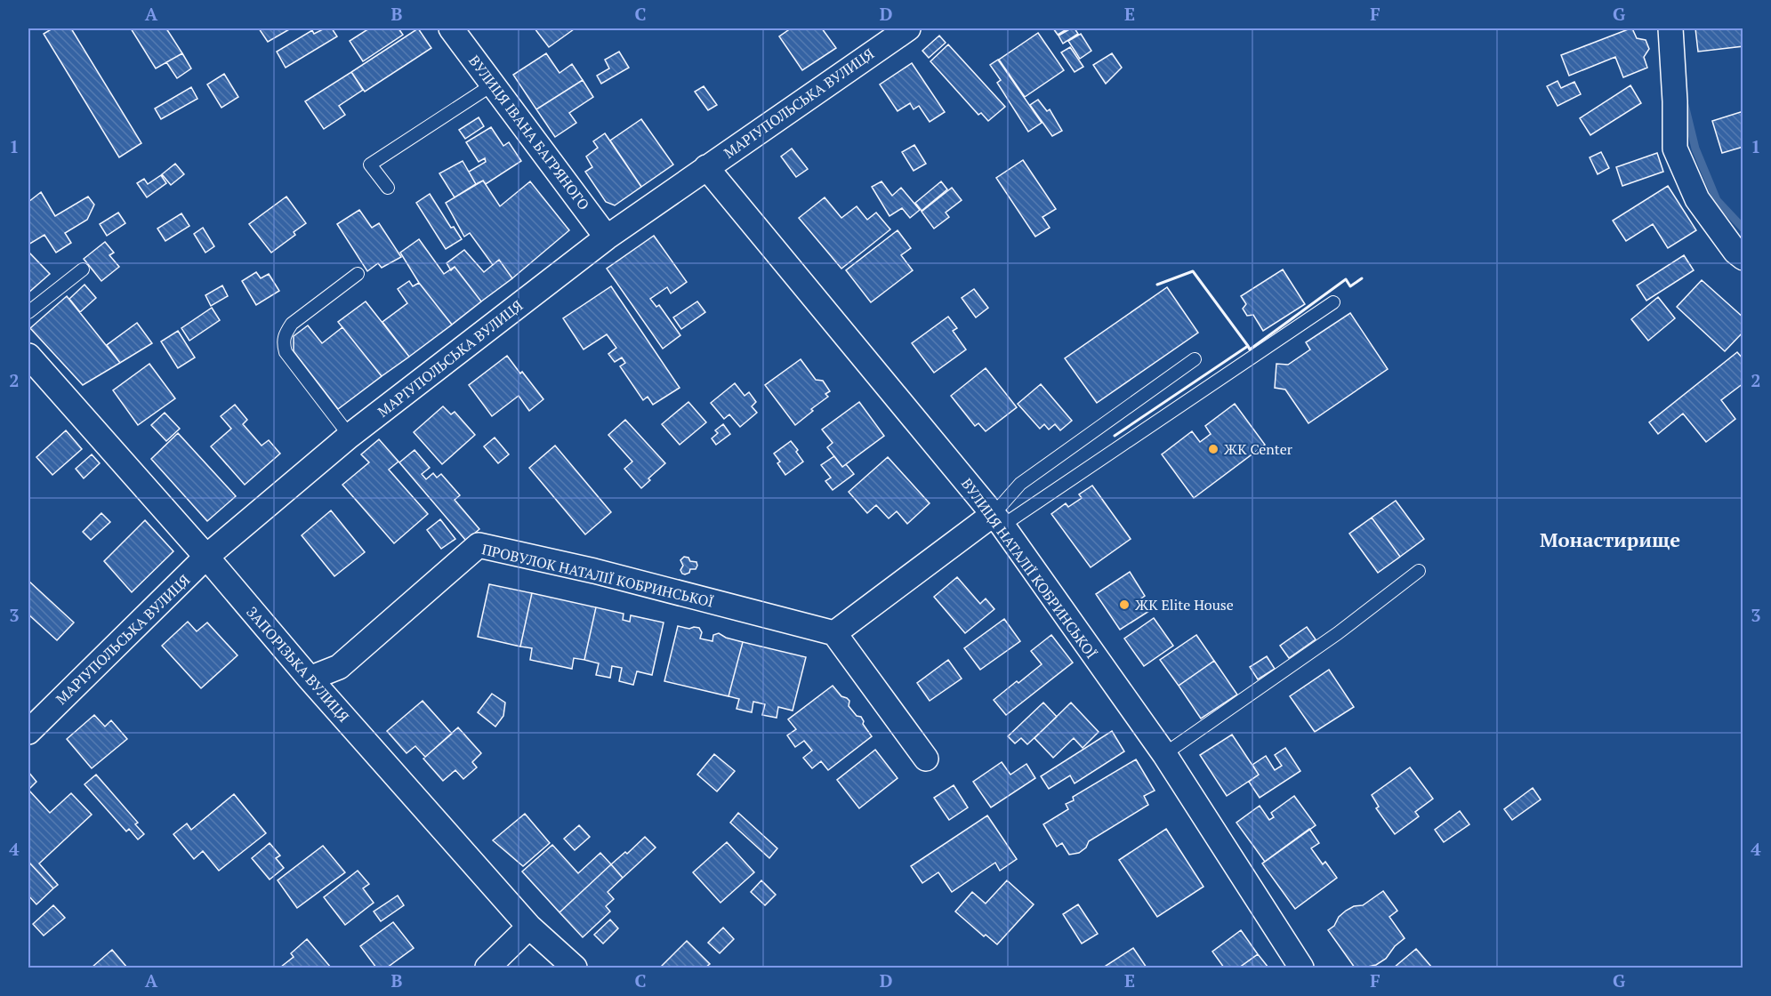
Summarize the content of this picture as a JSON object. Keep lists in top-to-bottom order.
{
  "streets": {
    "street": [
      "МАРІУПОЛЬСЬКА ВУЛИЦЯ",
      "ВУЛИЦЯ ІВАНА БАГРЯНОГО",
      "ВУЛИЦЯ НАТАЛІЇ КОБРИНСЬКОЇ",
      "ПРОВУЛОК НАТАЛІЇ КОБРИНСЬКОЇ",
      "ЗАПОРІЗЬКА ВУЛИЦЯ"
    ]
  },
  "crossings": [
    ["МАРІУПОЛЬСЬКА ВУЛИЦЯ", "ВУЛИЦЯ ІВАНА БАГРЯНОГО"],
    ["МАРІУПОЛЬСЬКА ВУЛИЦЯ", "ВУЛИЦЯ НАТАЛІЇ КОБРИНСЬКОЇ"],
    ["МАРІУПОЛЬСЬКА ВУЛИЦЯ", "ЗАПОРІЗЬКА ВУЛИЦЯ"],
    ["ПРОВУЛОК НАТАЛІЇ КОБРИНСЬКОЇ", "ЗАПОРІЗЬКА ВУЛИЦЯ"]
  ],
  "districts": ["Монастирище"],
  "places": ["ЖК Center", "ЖК Elite House"],
  "grid": {
    "columns": [
      "A",
      "B",
      "C",
      "D",
      "E",
      "F",
      "G"
    ],
    "rows": [
      "1",
      "2",
      "3",
      "4"
    ]
  }
}
